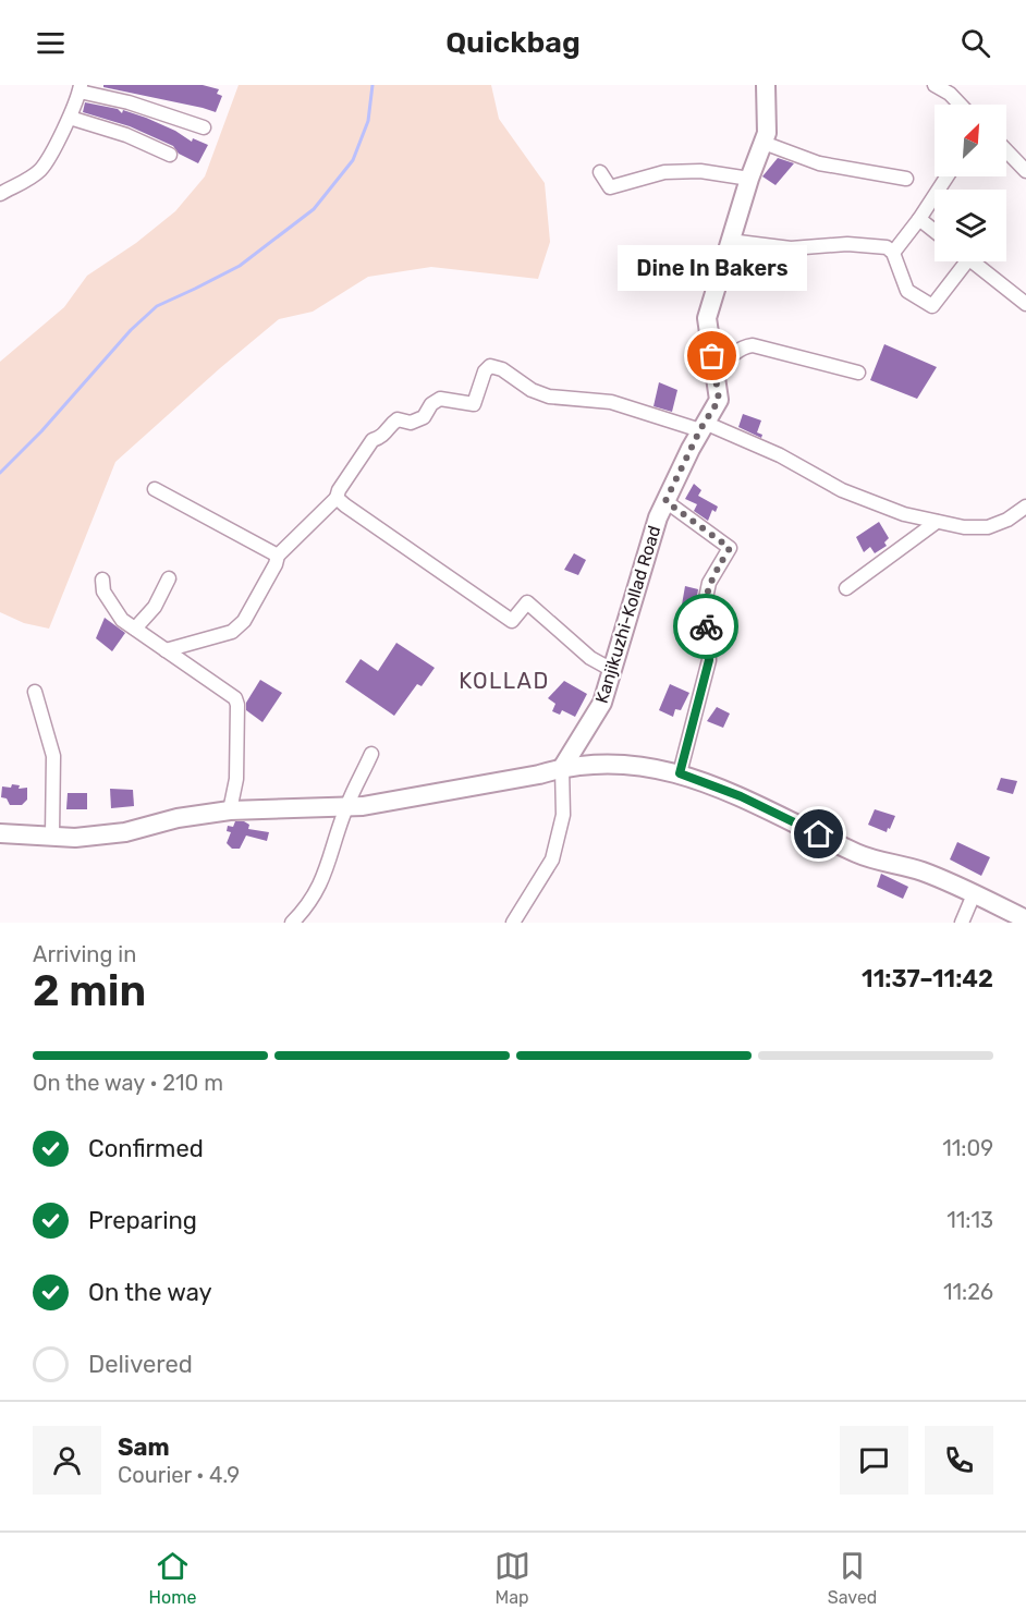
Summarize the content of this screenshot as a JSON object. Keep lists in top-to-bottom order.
{
  "streets": {
    "main road": ["Kanjikuzhi-Kollad Road"]
  },
  "districts": ["KOLLAD"],
  "places": ["Dine In Bakers"],
  "north": "top right",
  "page": {
    "header": "Quickbag",
    "bubble": "Dine In Bakers",
    "heading": ["2 min", "Arriving in", "11:37–11:42"],
    "panel": ["Sam", "Courier · 4.9"],
    "bar": "On the way · 210 m",
    "list": [
      ["Confirmed", "11:09"],
      ["Preparing", "11:13"],
      ["On the way", "11:26"],
      "Delivered"
    ],
    "tabs": ["Home", "Map", "Saved"]
  }
}
